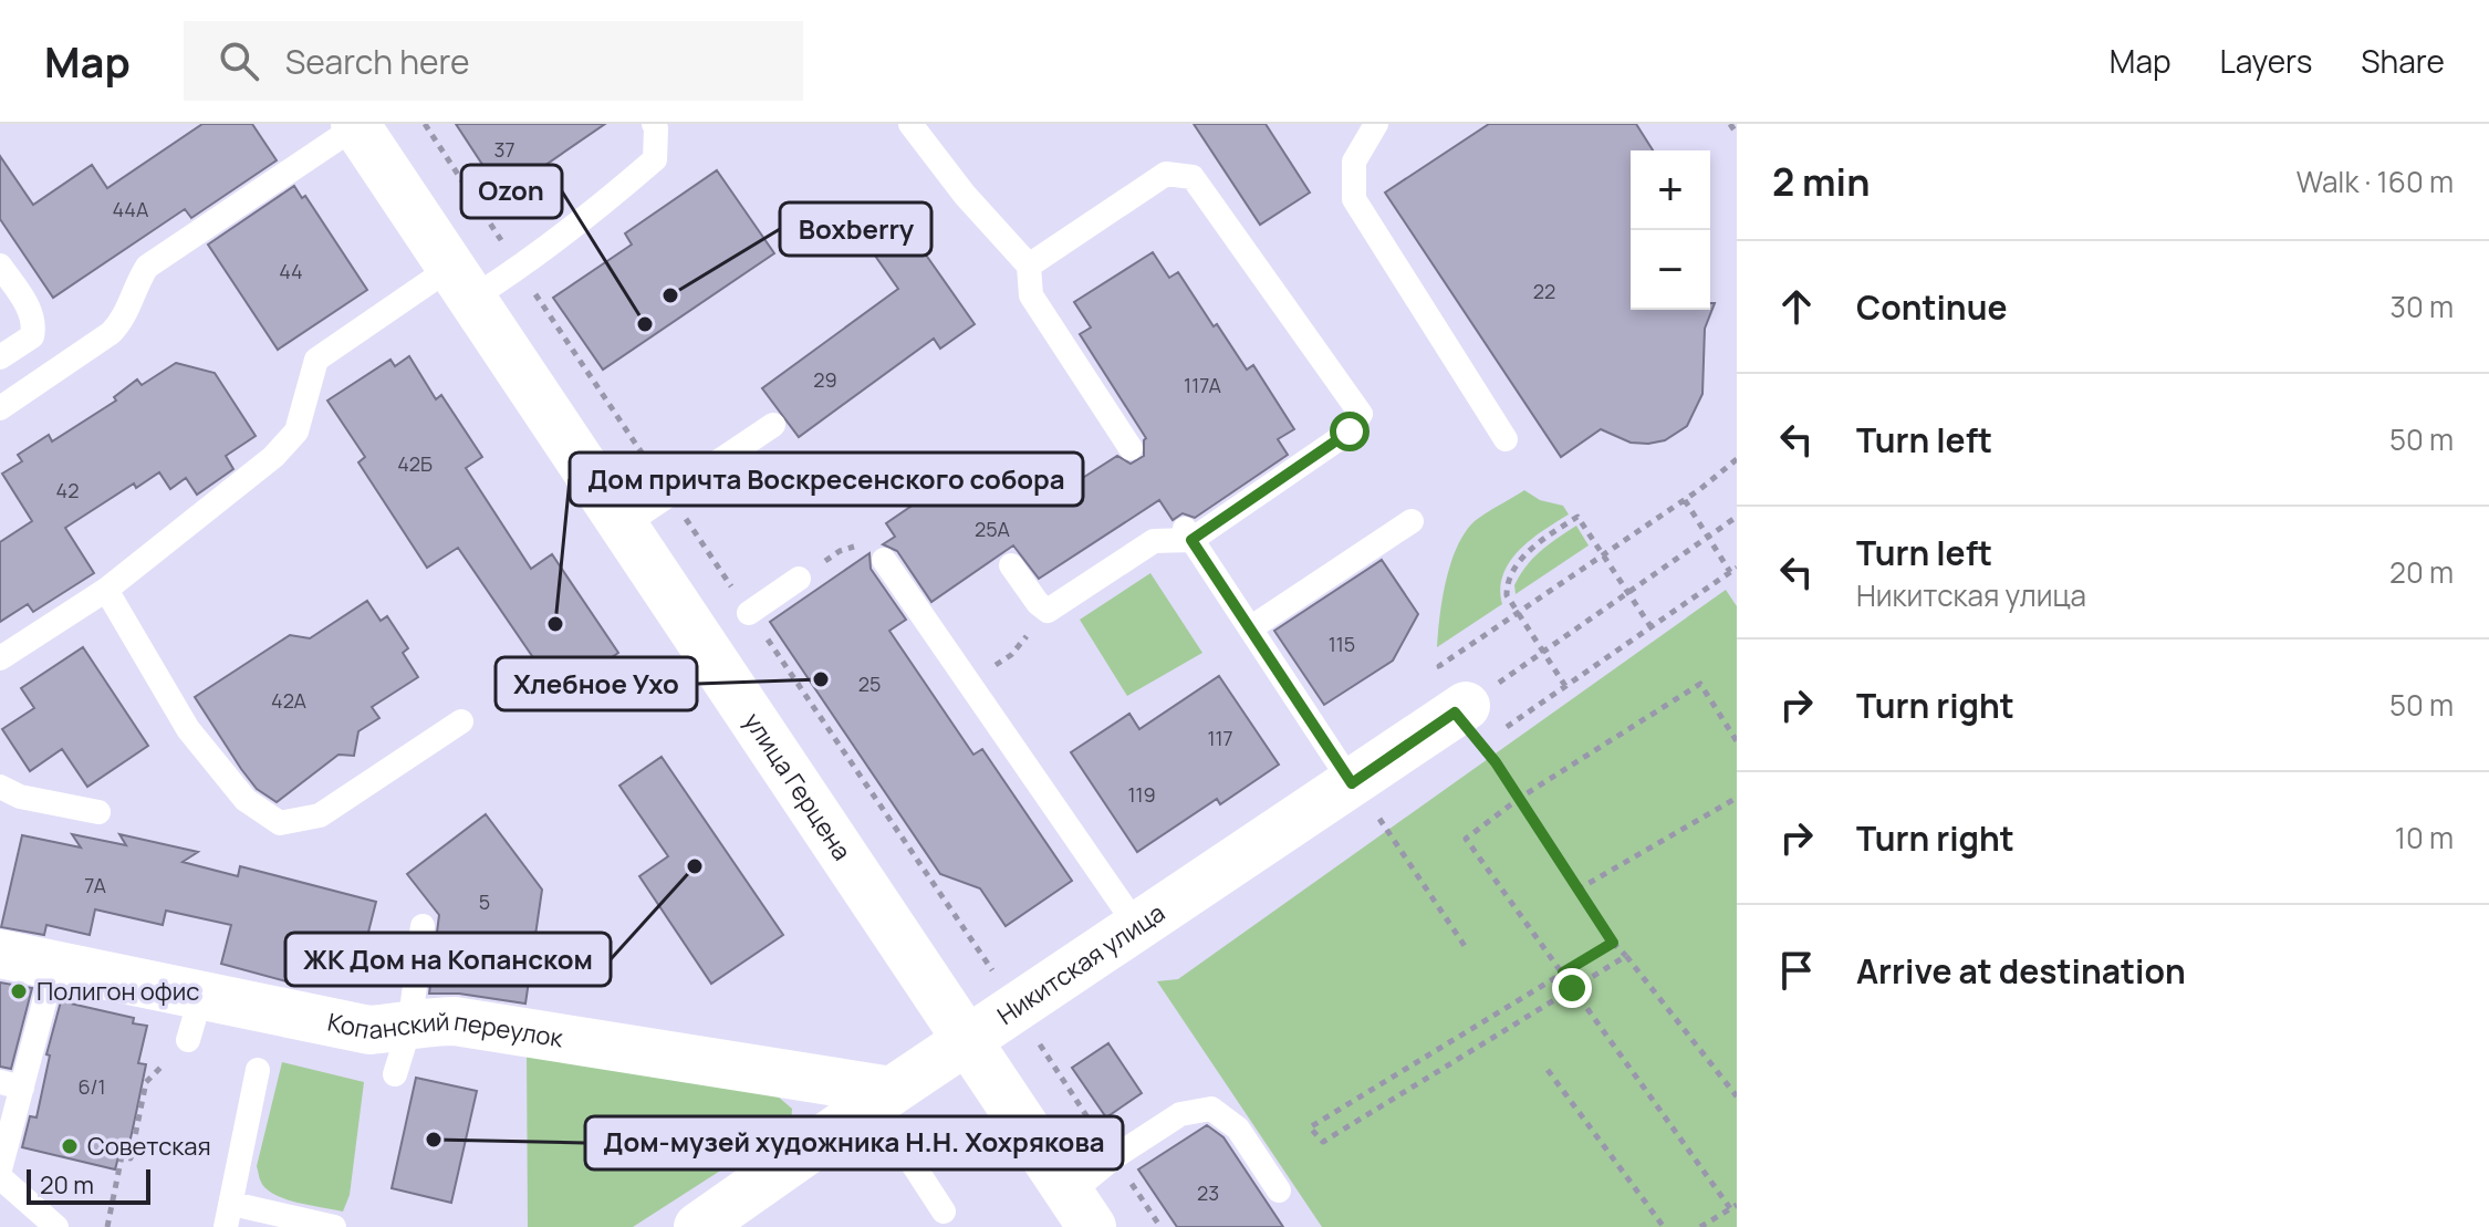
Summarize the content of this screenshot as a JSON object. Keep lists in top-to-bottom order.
{
  "streets": {
    "street": ["улица Герцена", "Никитская улица", "Копанский переулок"]
  },
  "crossings": [
    ["улица Герцена", "Никитская улица"],
    ["Никитская улица", "Копанский переулок"]
  ],
  "places": [
    "Boxberry",
    "Ozon",
    "Дом причта Воскресенского собора",
    "Хлебное Ухо",
    "ЖК Дом на Копанском",
    "Полигон офис",
    "Дом-музей художника Н.Н. Хохрякова",
    "Советская"
  ],
  "house_numbers": [
    "37",
    "44А",
    "44",
    "22",
    "29",
    "117А",
    "42Б",
    "42",
    "25А",
    "115",
    "25",
    "42А",
    "117",
    "119",
    "7А",
    "5",
    "6/1",
    "23"
  ],
  "scale_bar": "20 m",
  "page": {
    "header": "Map",
    "search": "Search here",
    "nav": ["Map", "Layers", "Share"],
    "heading": ["2 min", "Walk · 160 m"],
    "map_buttons": ["+", "−"],
    "list": [
      ["Continue", "30 m"],
      ["Turn left", "50 m"],
      ["Turn left", "Никитская улица", "20 m"],
      ["Turn right", "50 m"],
      ["Turn right", "10 m"],
      "Arrive at destination"
    ],
    "scale": "20 m"
  }
}
